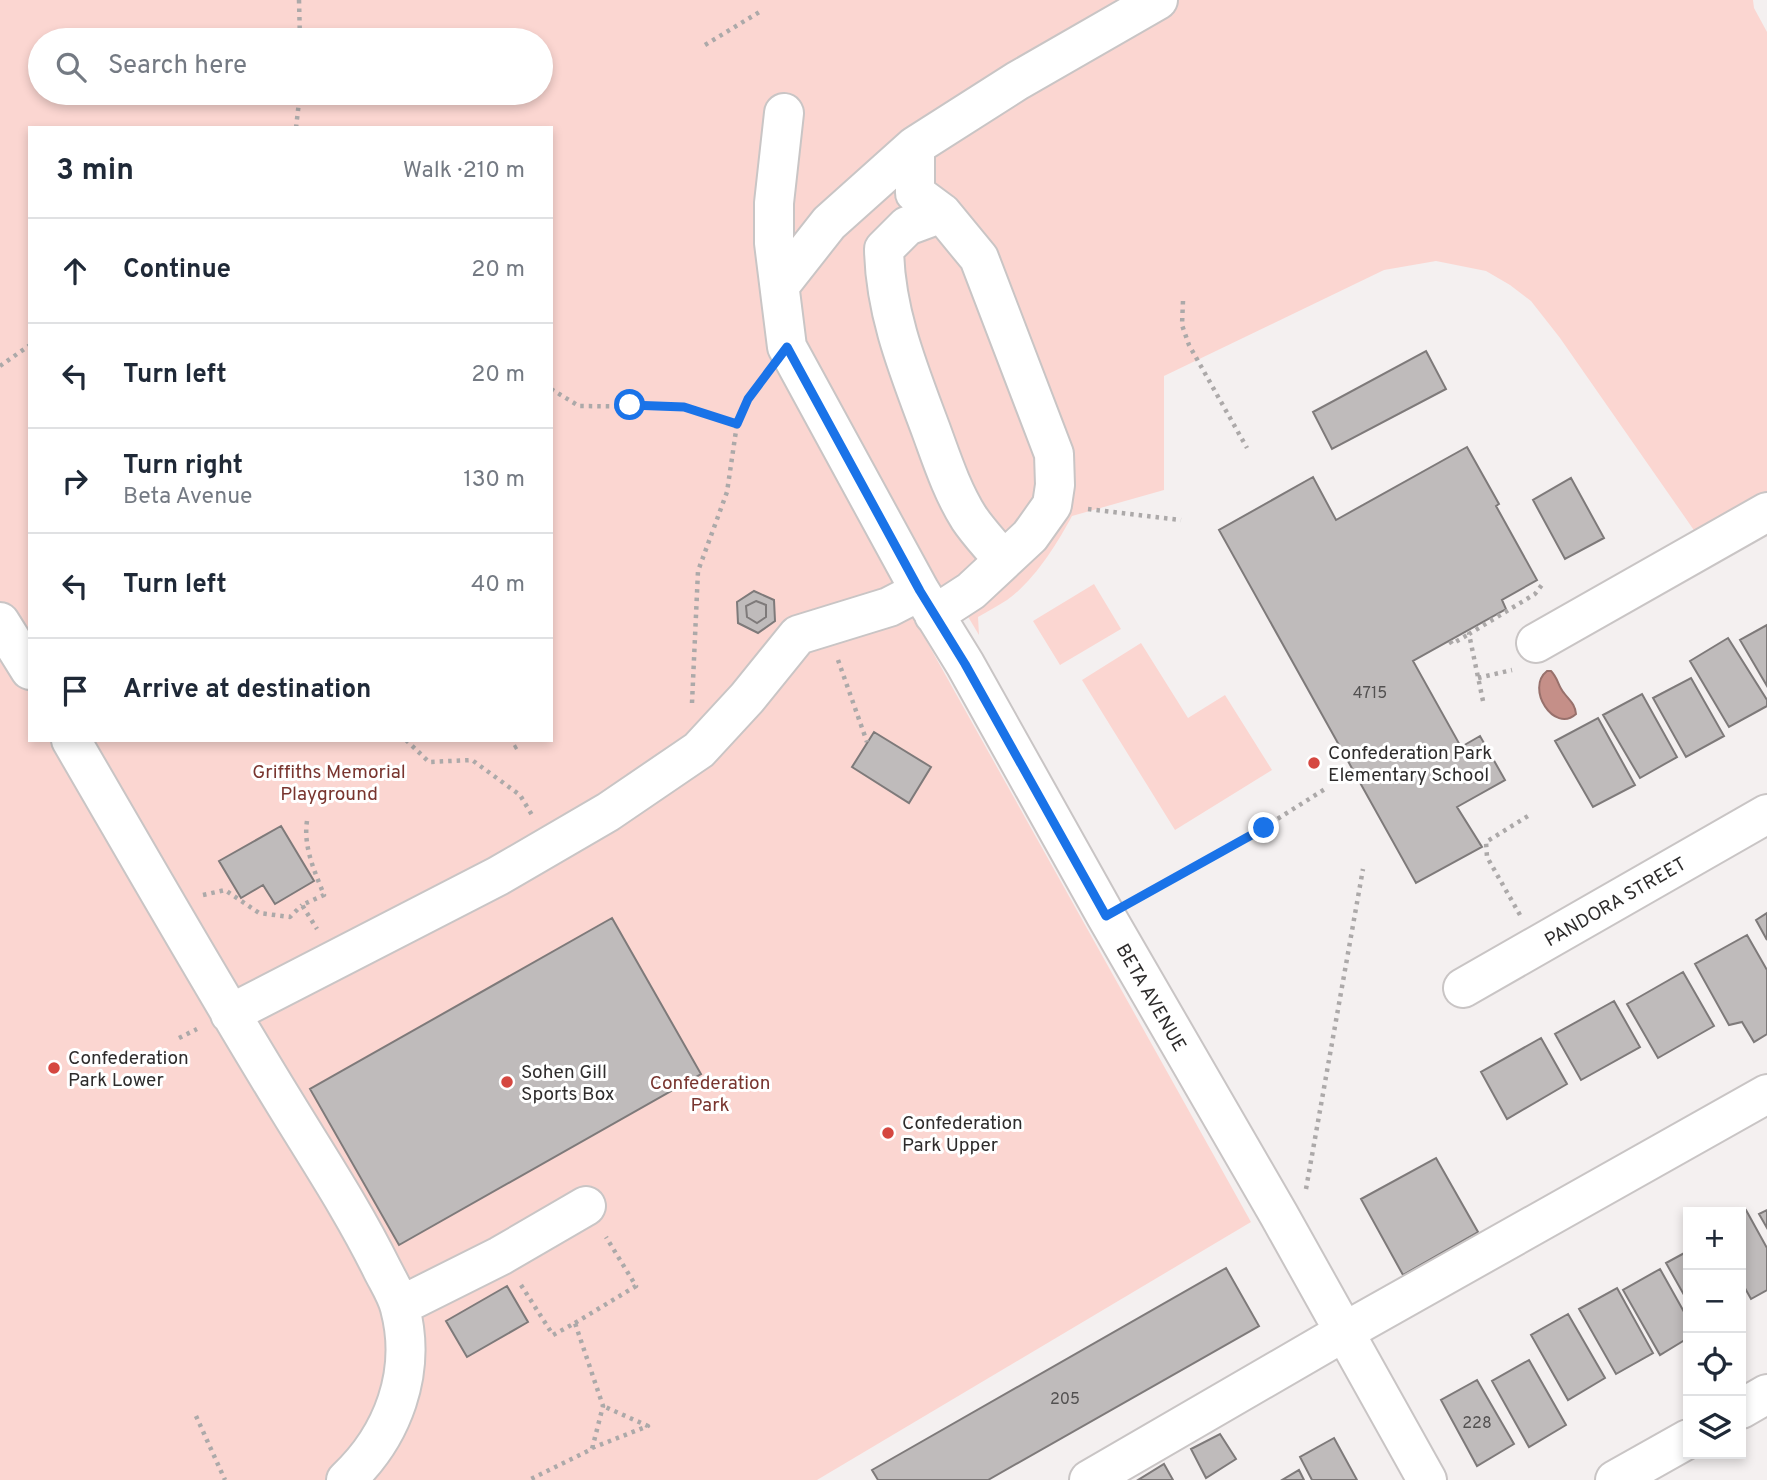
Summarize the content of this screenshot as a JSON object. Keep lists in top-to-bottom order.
{
  "streets": {
    "street": ["PANDORA STREET", "BETA AVENUE"]
  },
  "parks": ["Griffiths Memorial Playground", "Confederation Park"],
  "places": [
    "Confederation Park Elementary School",
    "Confederation Park Lower",
    "Sohen Gill Sports Box",
    "Confederation Park Upper"
  ],
  "house_numbers": ["4715", "205", "228"],
  "page": {
    "search": "Search here",
    "heading": ["3 min", "Walk · 210 m"],
    "list": [
      ["Continue", "20 m"],
      ["Turn left", "20 m"],
      ["Turn right", "Beta Avenue", "130 m"],
      ["Turn left", "40 m"],
      "Arrive at destination"
    ],
    "map_buttons": ["+", "−"]
  }
}
